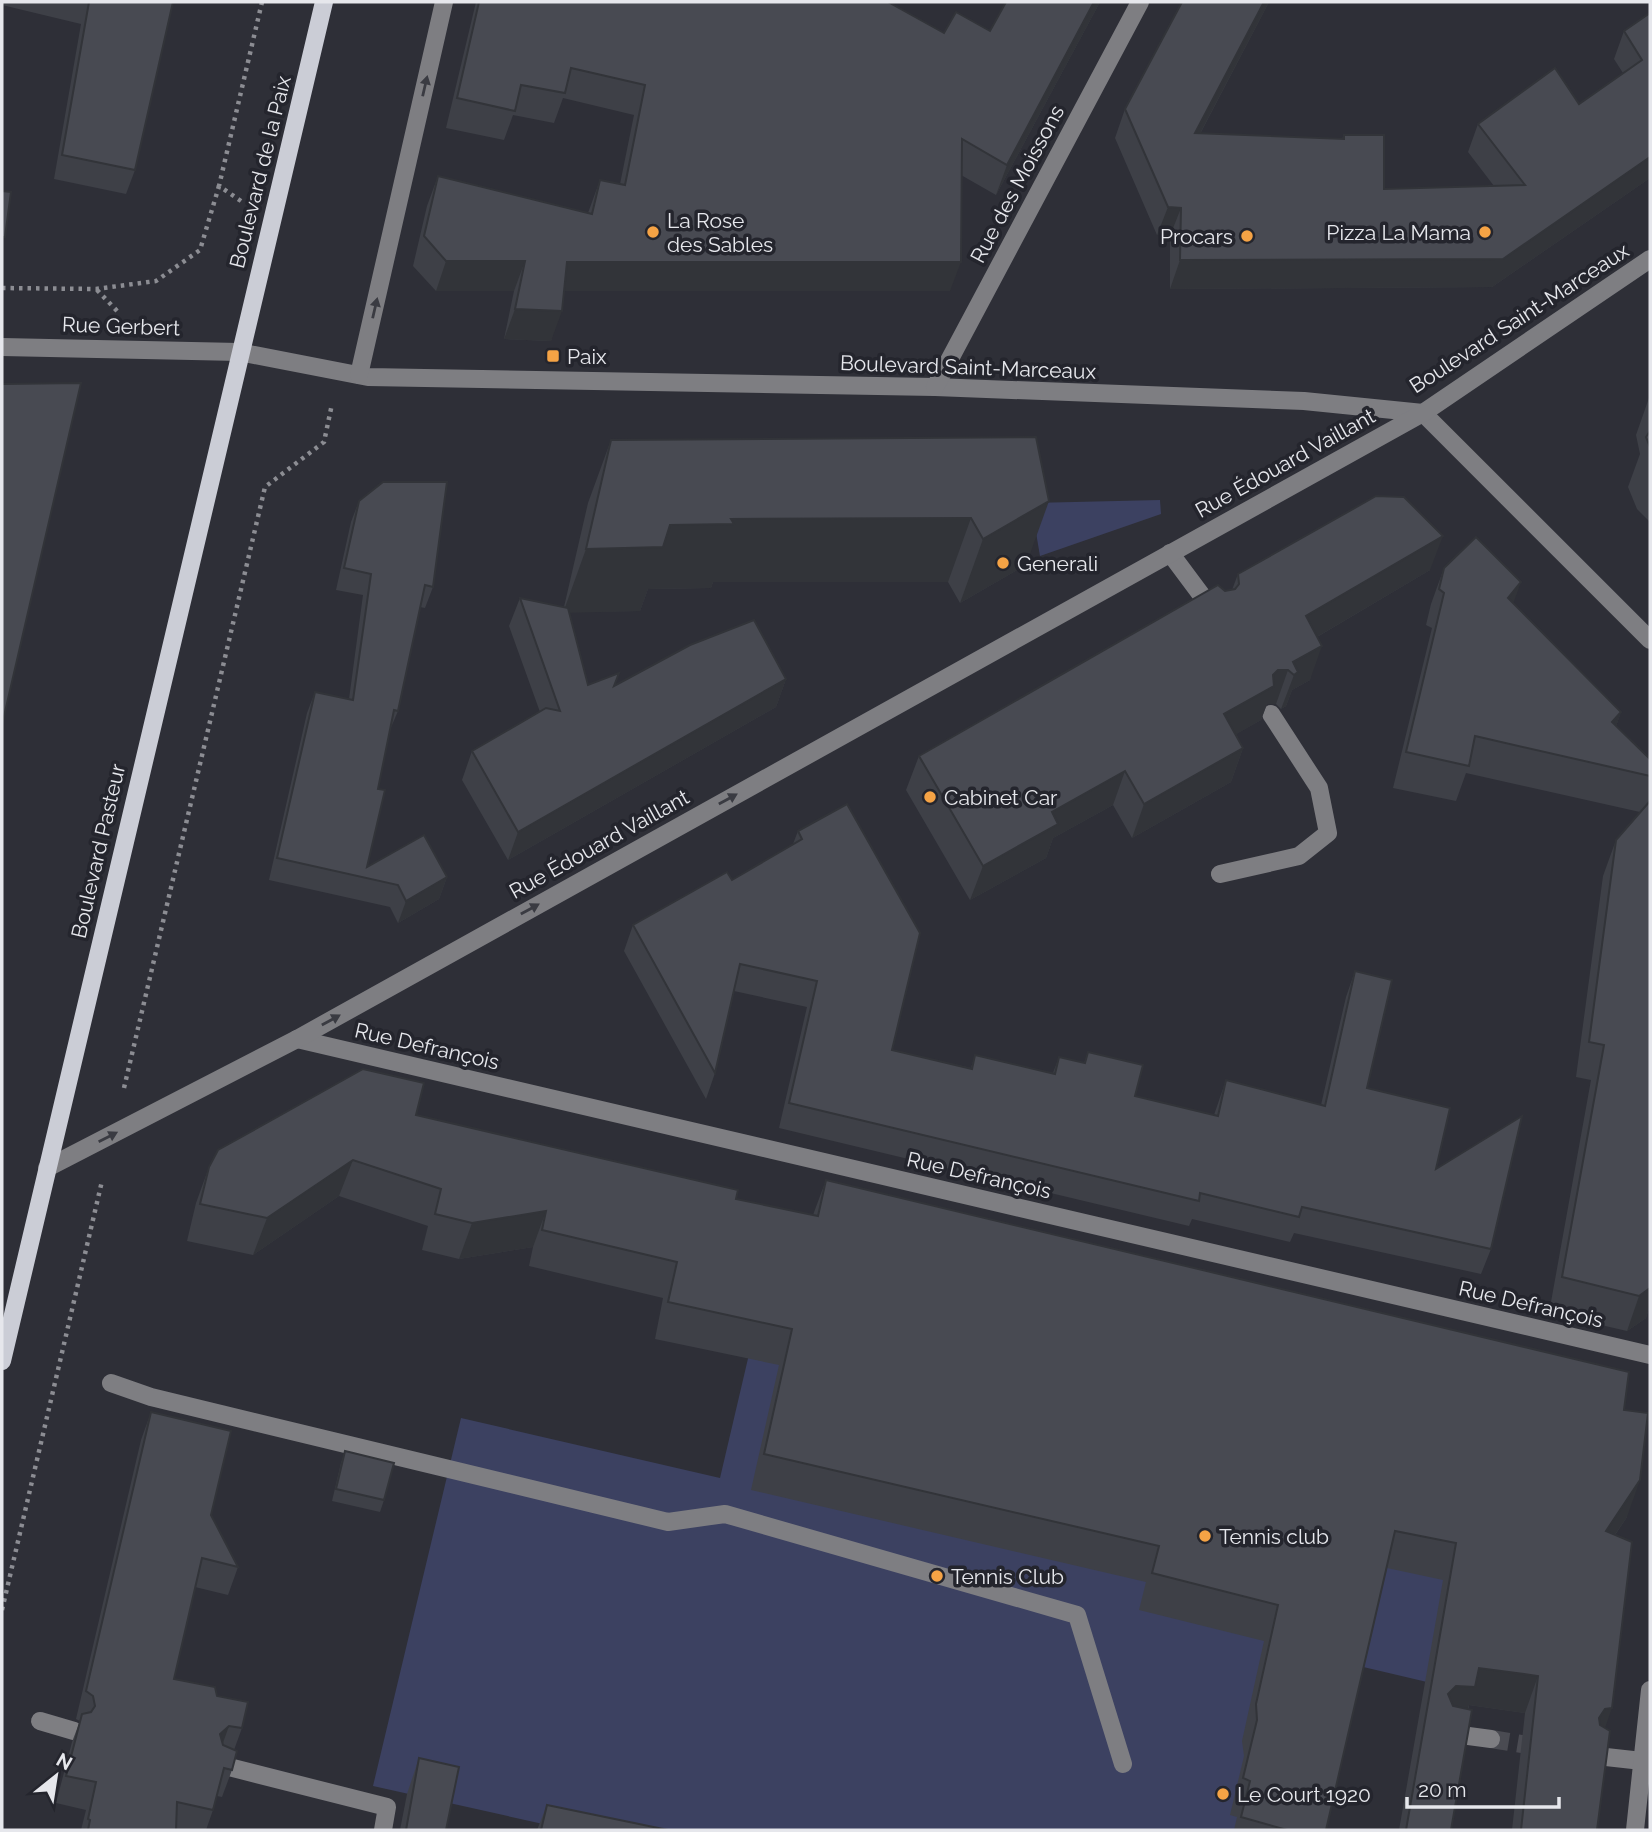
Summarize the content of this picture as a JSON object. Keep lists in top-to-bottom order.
{
  "streets": {
    "main road": ["Boulevard de la Paix", "Boulevard Pasteur"],
    "street": [
      "Rue des Moissons",
      "Boulevard Saint-Marceaux",
      "Rue Gerbert",
      "Rue Édouard Vaillant",
      "Rue Defrançois"
    ]
  },
  "crossings": [
    ["Boulevard de la Paix", "Boulevard Saint-Marceaux"],
    ["Boulevard de la Paix", "Rue Gerbert"],
    ["Boulevard de la Paix", "Boulevard Pasteur"],
    ["Rue des Moissons", "Boulevard Saint-Marceaux"],
    ["Boulevard Saint-Marceaux", "Rue Gerbert"],
    ["Boulevard Saint-Marceaux", "Rue Édouard Vaillant"],
    ["Boulevard Saint-Marceaux", "Boulevard Pasteur"],
    ["Rue Gerbert", "Boulevard Pasteur"],
    ["Rue Édouard Vaillant", "Boulevard Pasteur"],
    ["Rue Édouard Vaillant", "Rue Defrançois"]
  ],
  "one_way": ["Rue Édouard Vaillant"],
  "places": {
    "other": [
      "La Rose des Sables",
      "Pizza La Mama",
      "Procars",
      "Generali",
      "Cabinet Car",
      "Tennis club",
      "Tennis Club",
      "Le Court 1920"
    ],
    "transit": ["Paix"]
  },
  "scale_bar": "20 m",
  "north": "top right"
}
